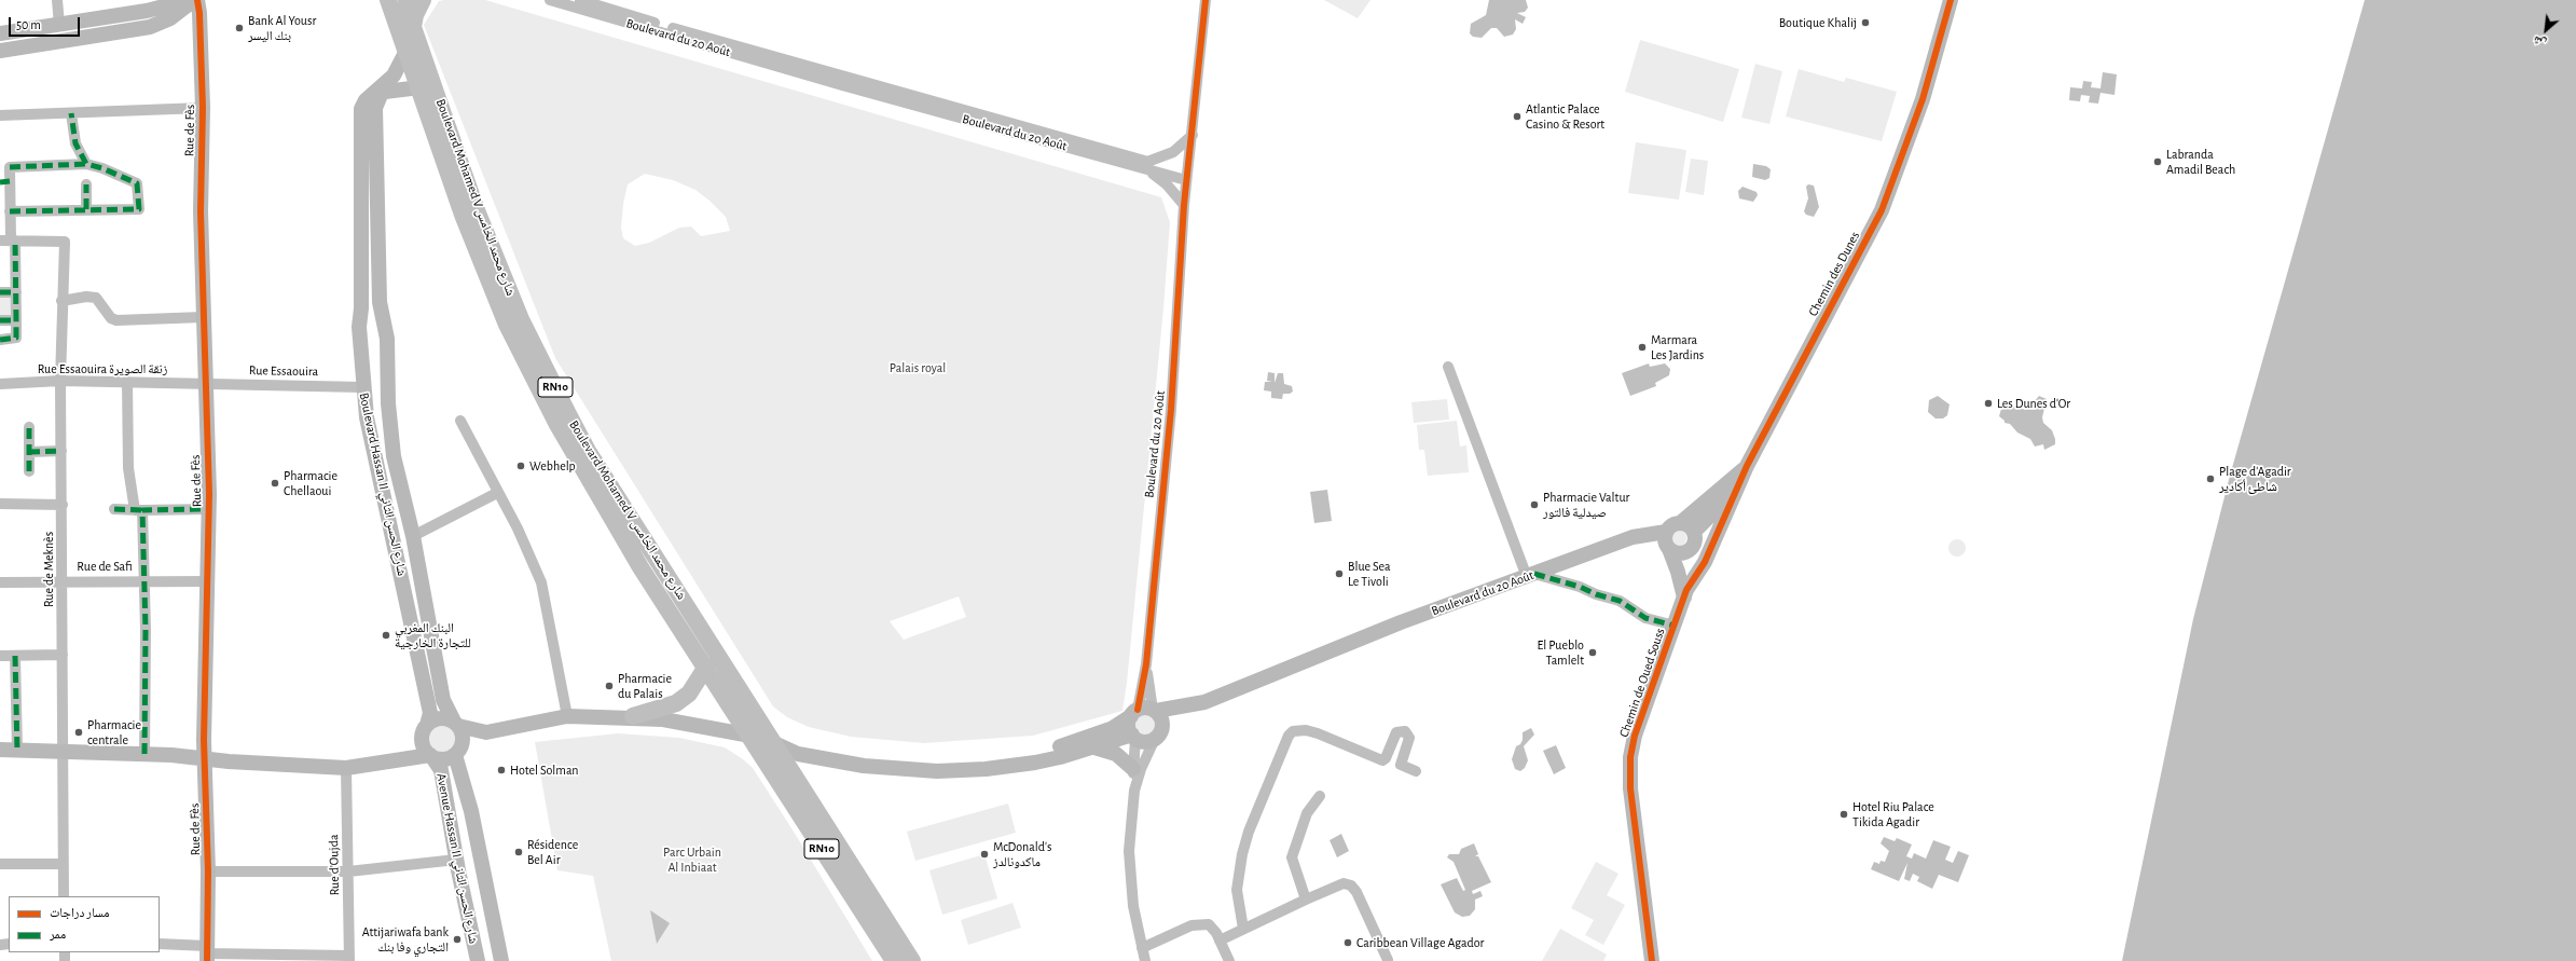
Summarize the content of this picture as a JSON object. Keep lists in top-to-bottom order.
{
  "streets": {
    "main road": ["Boulevard Mohamed V شارع محمد الخامس", "RN10"],
    "street": [
      "Boulevard du 20 Août",
      "Rue de Fès",
      "Chemin des Dunes",
      "Rue Essaouira زنقة الصويرة",
      "Rue Essaouira",
      "Boulevard Hassan II شارع الحسن الثاني",
      "Rue de Safi",
      "Rue de Meknès",
      "Chemin de Oued Souss",
      "Avenue Hassan II شارع الحسن الثاني",
      "Rue d'Oujda"
    ]
  },
  "crossings": [
    ["Boulevard du 20 Août", "Chemin des Dunes"],
    ["Boulevard du 20 Août", "Chemin de Oued Souss"],
    ["Rue de Fès", "Rue Essaouira زنقة الصويرة"],
    ["Rue de Fès", "Rue Essaouira"],
    ["Rue de Fès", "Rue de Safi"],
    ["Boulevard Mohamed V شارع محمد الخامس", "Boulevard Hassan II شارع الحسن الثاني"],
    ["Chemin des Dunes", "Chemin de Oued Souss"],
    ["Rue Essaouira زنقة الصويرة", "Rue Essaouira"],
    ["Rue Essaouira زنقة الصويرة", "Rue de Meknès"],
    ["Rue Essaouira", "Boulevard Hassan II شارع الحسن الثاني"],
    ["Boulevard Hassan II شارع الحسن الثاني", "Avenue Hassan II شارع الحسن الثاني"],
    ["Rue de Safi", "Rue de Meknès"]
  ],
  "parks": ["Palais royal", "Parc Urbain Al Inbiaat"],
  "places": [
    "Boutique Khalij",
    "Bank Al Yousr بنك اليسر",
    "Atlantic Palace Casino & Resort",
    "Labranda Amadil Beach",
    "Marmara Les Jardins",
    "Les Dunes d'Or",
    "Webhelp",
    "Plage d'Agadir شاطئ أكادير",
    "Pharmacie Chellaoui",
    "Pharmacie Valtur صيدلية فالتور",
    "Blue Sea Le Tivoli",
    "البنك المغربي للتجارة الخارجية",
    "El Pueblo Tamlelt",
    "Pharmacie du Palais",
    "Pharmacie centrale",
    "Hotel Solman",
    "Hotel Riu Palace Tikida Agadir",
    "Résidence Bel Air",
    "McDonald's ماكدونالدز",
    "Attijariwafa bank التجاري وفا بنك",
    "Caribbean Village Agador"
  ],
  "legend": ["مسار دراجات", "ممر"],
  "scale_bar": "50 m",
  "north": "bottom left"
}
